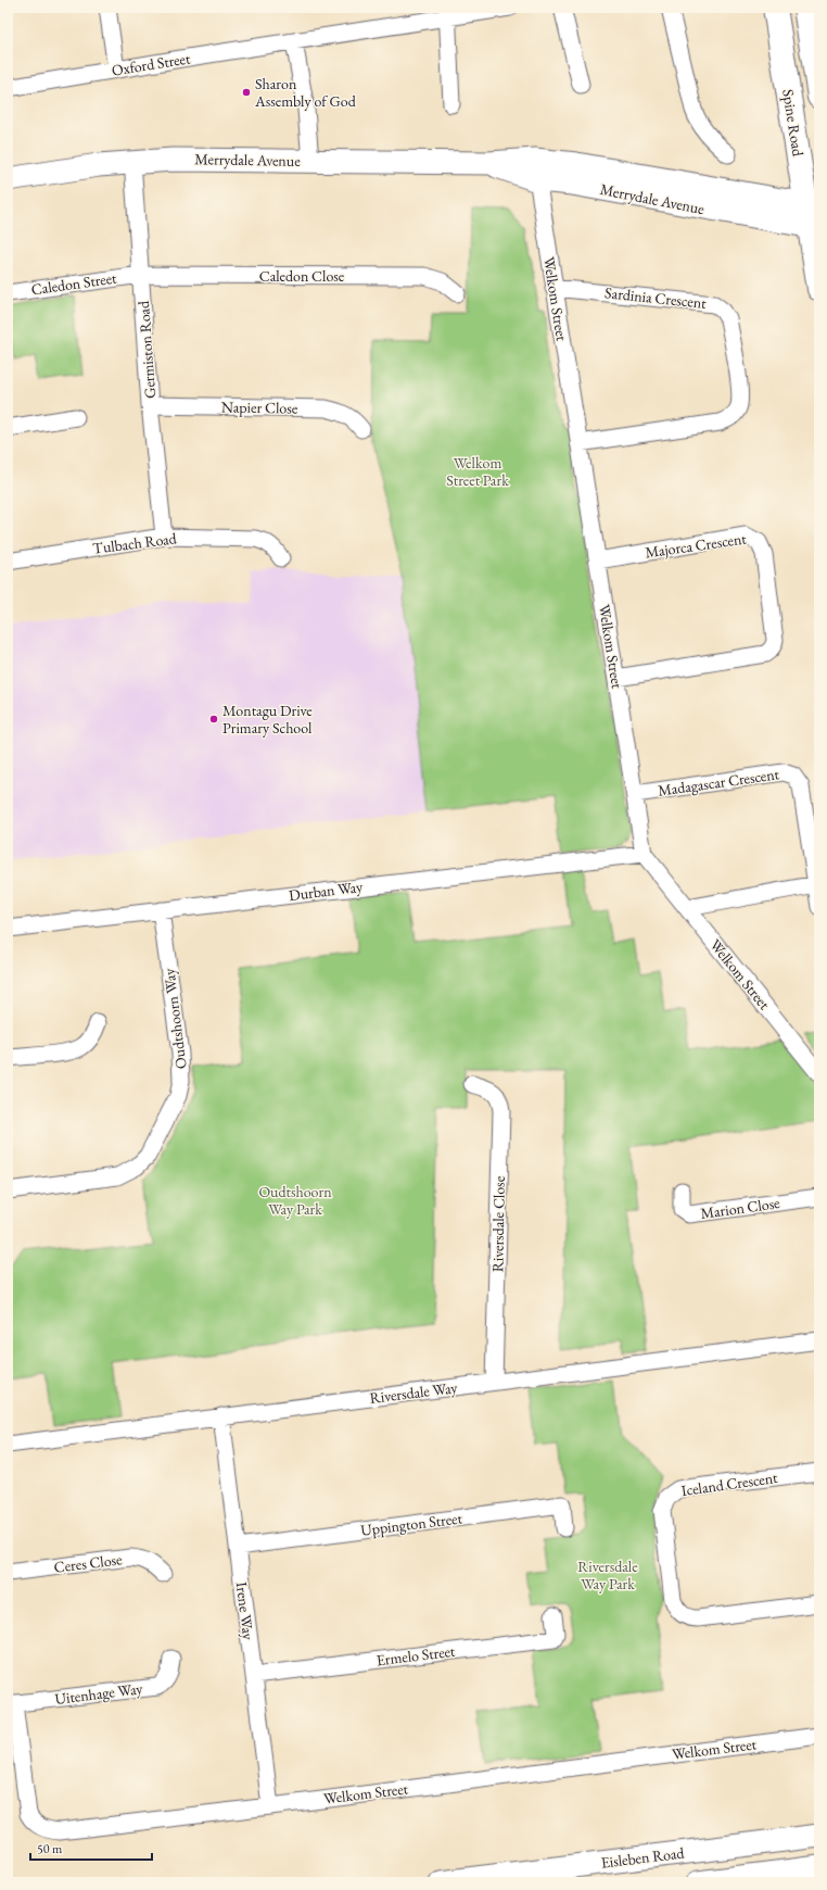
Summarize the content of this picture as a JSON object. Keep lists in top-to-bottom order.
{
  "streets": {
    "main road": ["Spine Road"],
    "street": [
      "Oxford Street",
      "Merrydale Avenue",
      "Caledon Close",
      "Caledon Street",
      "Sardinia Crescent",
      "Welkom Street",
      "Germiston Road",
      "Napier Close",
      "Tulbach Road",
      "Majorca Crescent",
      "Madagascar Crescent",
      "Durban Way",
      "Oudtshoorn Way",
      "Marion Close",
      "Riversdale Close",
      "Riversdale Way",
      "Iceland Crescent",
      "Uppington Street",
      "Ceres Close",
      "Irene Way",
      "Ermelo Street",
      "Uitenhage Way",
      "Eisleben Road"
    ]
  },
  "crossings": [
    ["Spine Road", "Merrydale Avenue"],
    ["Merrydale Avenue", "Welkom Street"],
    ["Merrydale Avenue", "Germiston Road"],
    ["Caledon Close", "Caledon Street"],
    ["Caledon Close", "Germiston Road"],
    ["Caledon Street", "Germiston Road"],
    ["Sardinia Crescent", "Welkom Street"],
    ["Welkom Street", "Majorca Crescent"],
    ["Welkom Street", "Madagascar Crescent"],
    ["Welkom Street", "Durban Way"],
    ["Welkom Street", "Irene Way"],
    ["Welkom Street", "Uitenhage Way"],
    ["Germiston Road", "Napier Close"],
    ["Germiston Road", "Tulbach Road"],
    ["Durban Way", "Oudtshoorn Way"],
    ["Riversdale Close", "Riversdale Way"],
    ["Riversdale Way", "Irene Way"],
    ["Uppington Street", "Irene Way"],
    ["Irene Way", "Ermelo Street"]
  ],
  "parks": ["Welkom Street Park", "Oudtshoorn Way Park", "Riversdale Way Park"],
  "places": ["Sharon Assembly of God", "Montagu Drive Primary School"],
  "scale_bar": "50 m"
}
